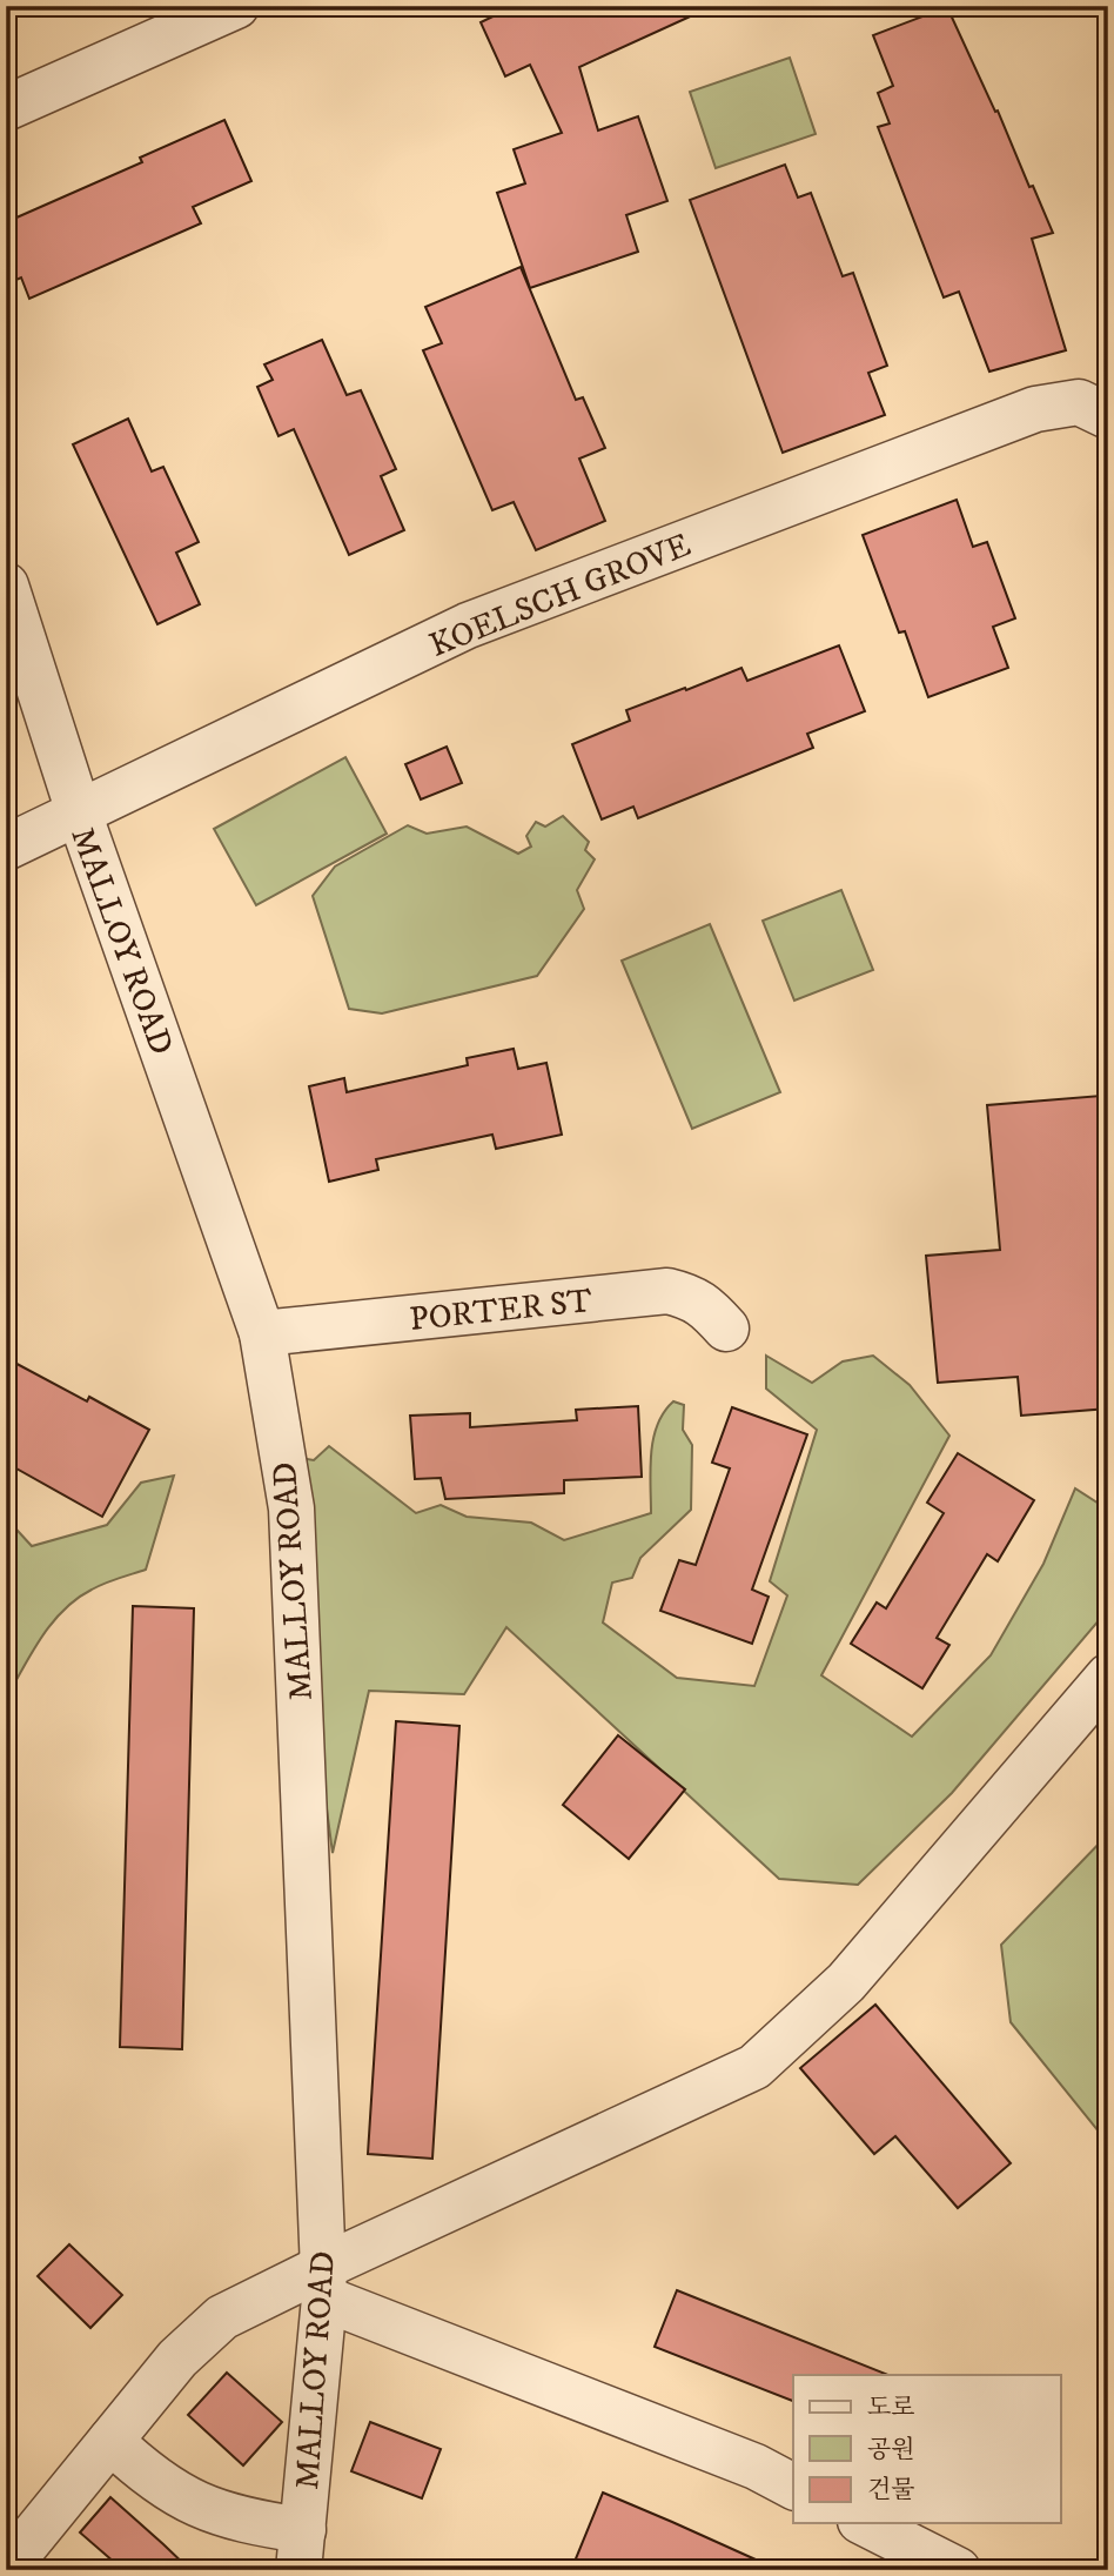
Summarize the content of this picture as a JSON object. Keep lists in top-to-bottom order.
{
  "streets": {
    "lane": ["KOELSCH GROVE", "MALLOY ROAD", "PORTER ST"]
  },
  "crossings": [
    ["KOELSCH GROVE", "MALLOY ROAD"],
    ["MALLOY ROAD", "PORTER ST"]
  ],
  "legend": ["도로", "공원", "건물"]
}
